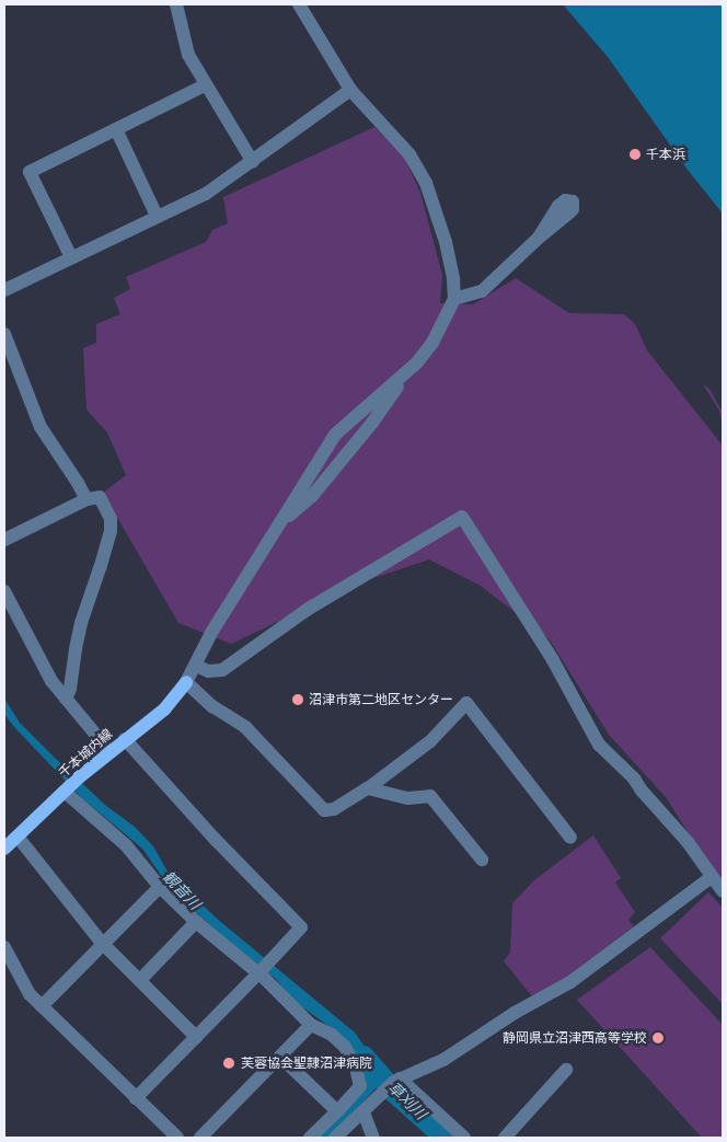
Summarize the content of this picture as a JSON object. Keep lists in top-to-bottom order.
{
  "streets": {
    "main road": ["千本城内線"]
  },
  "water": ["観音川", "草刈川"],
  "places": [
    "千本浜",
    "沼津市第二地区センター",
    "静岡県立沼津西高等学校",
    "芙蓉協会聖隷沼津病院"
  ]
}
